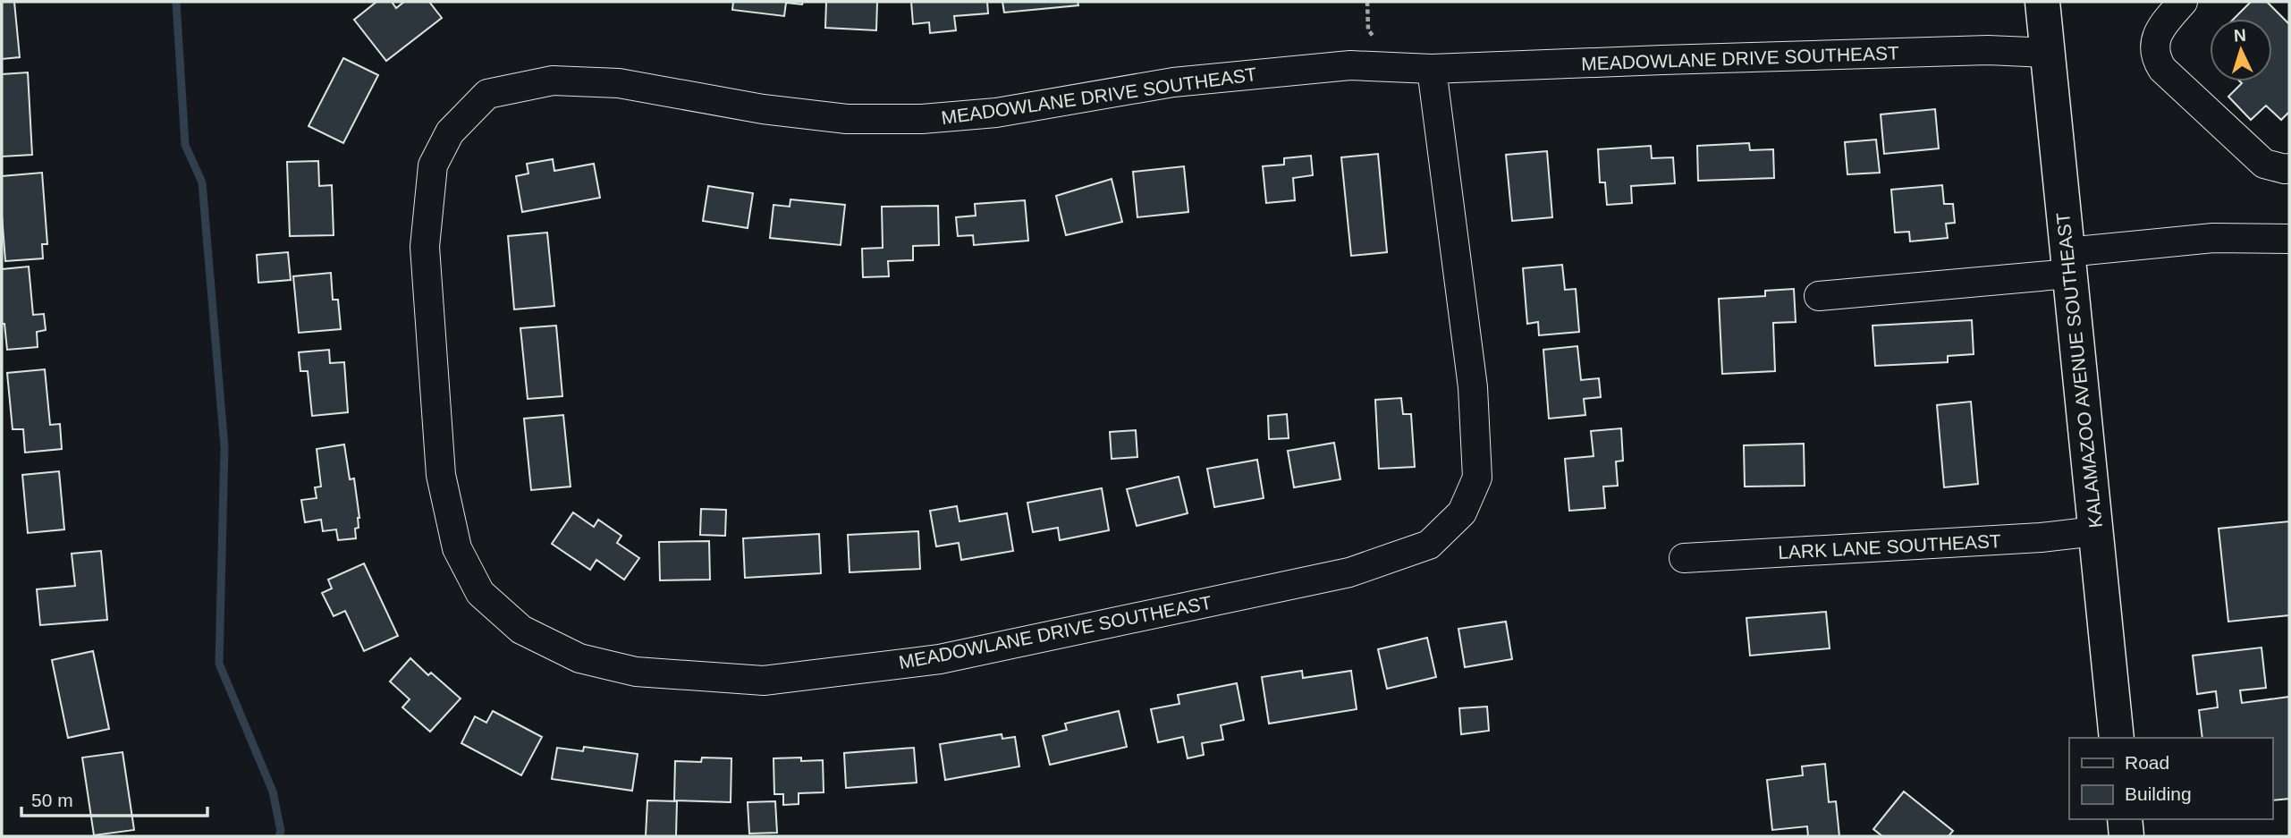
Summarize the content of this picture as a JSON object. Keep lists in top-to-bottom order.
{
  "streets": {
    "main road": ["KALAMAZOO AVENUE SOUTHEAST"],
    "street": ["MEADOWLANE DRIVE SOUTHEAST", "LARK LANE SOUTHEAST"]
  },
  "crossings": [
    ["MEADOWLANE DRIVE SOUTHEAST", "KALAMAZOO AVENUE SOUTHEAST"],
    ["KALAMAZOO AVENUE SOUTHEAST", "LARK LANE SOUTHEAST"]
  ],
  "legend": ["Road", "Building"],
  "scale_bar": "50 m",
  "north": "top"
}
